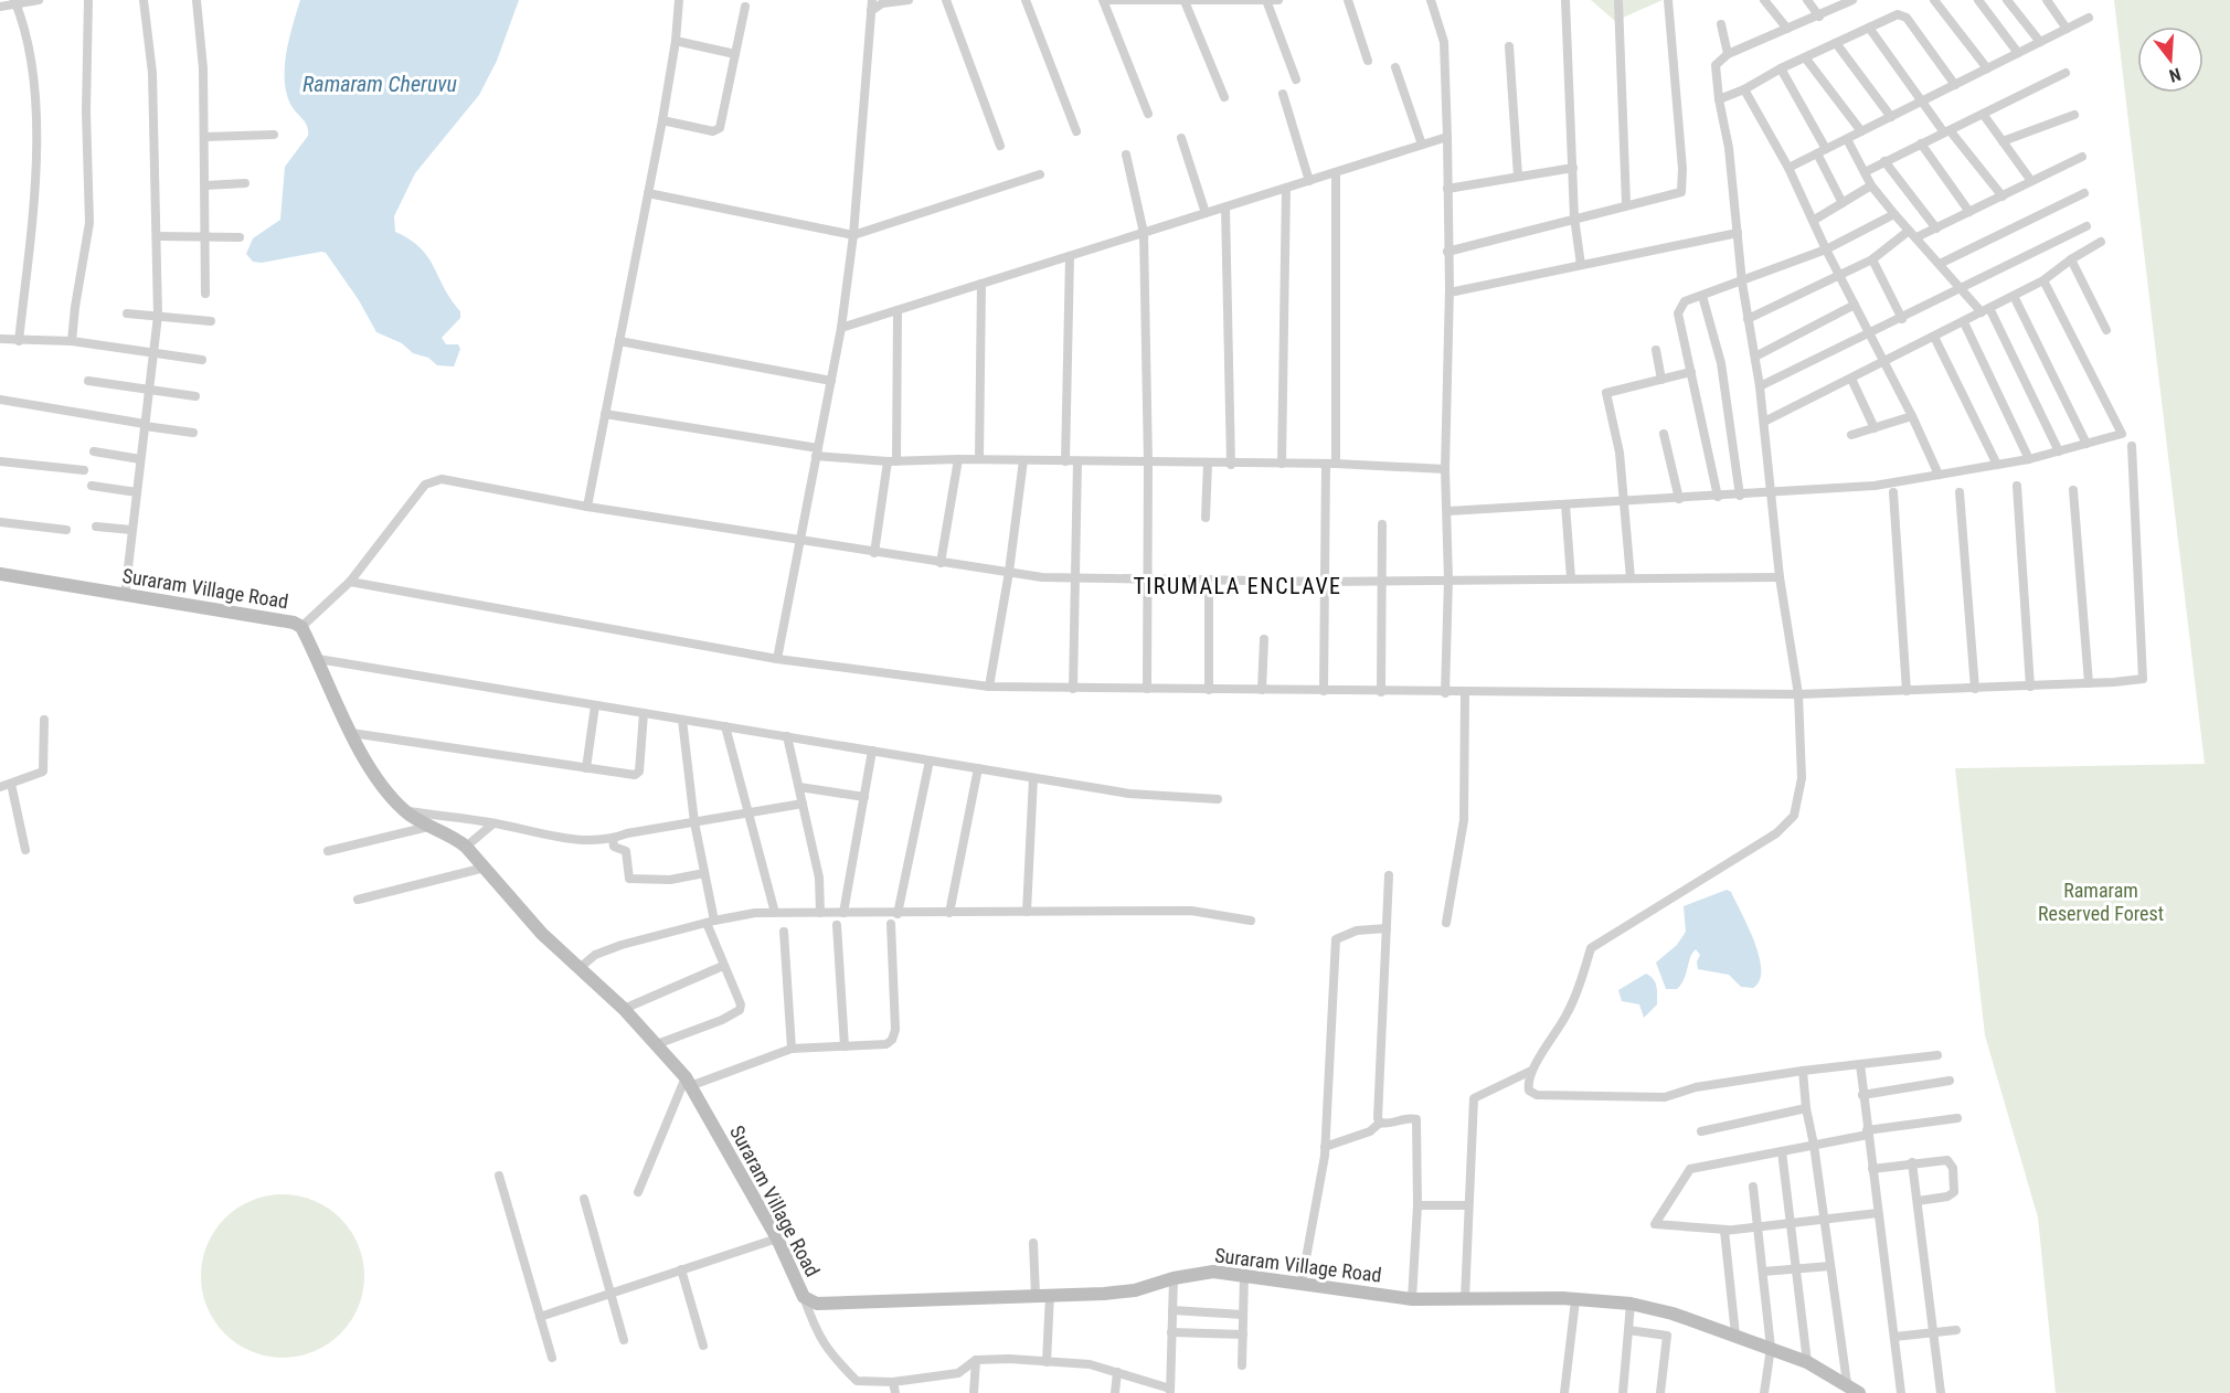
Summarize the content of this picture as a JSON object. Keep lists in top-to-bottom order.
{
  "streets": {
    "main road": ["Suraram Village Road"]
  },
  "districts": ["TIRUMALA ENCLAVE"],
  "water": ["Ramaram Cheruvu"],
  "parks": ["Ramaram Reserved Forest"],
  "north": "bottom"
}
